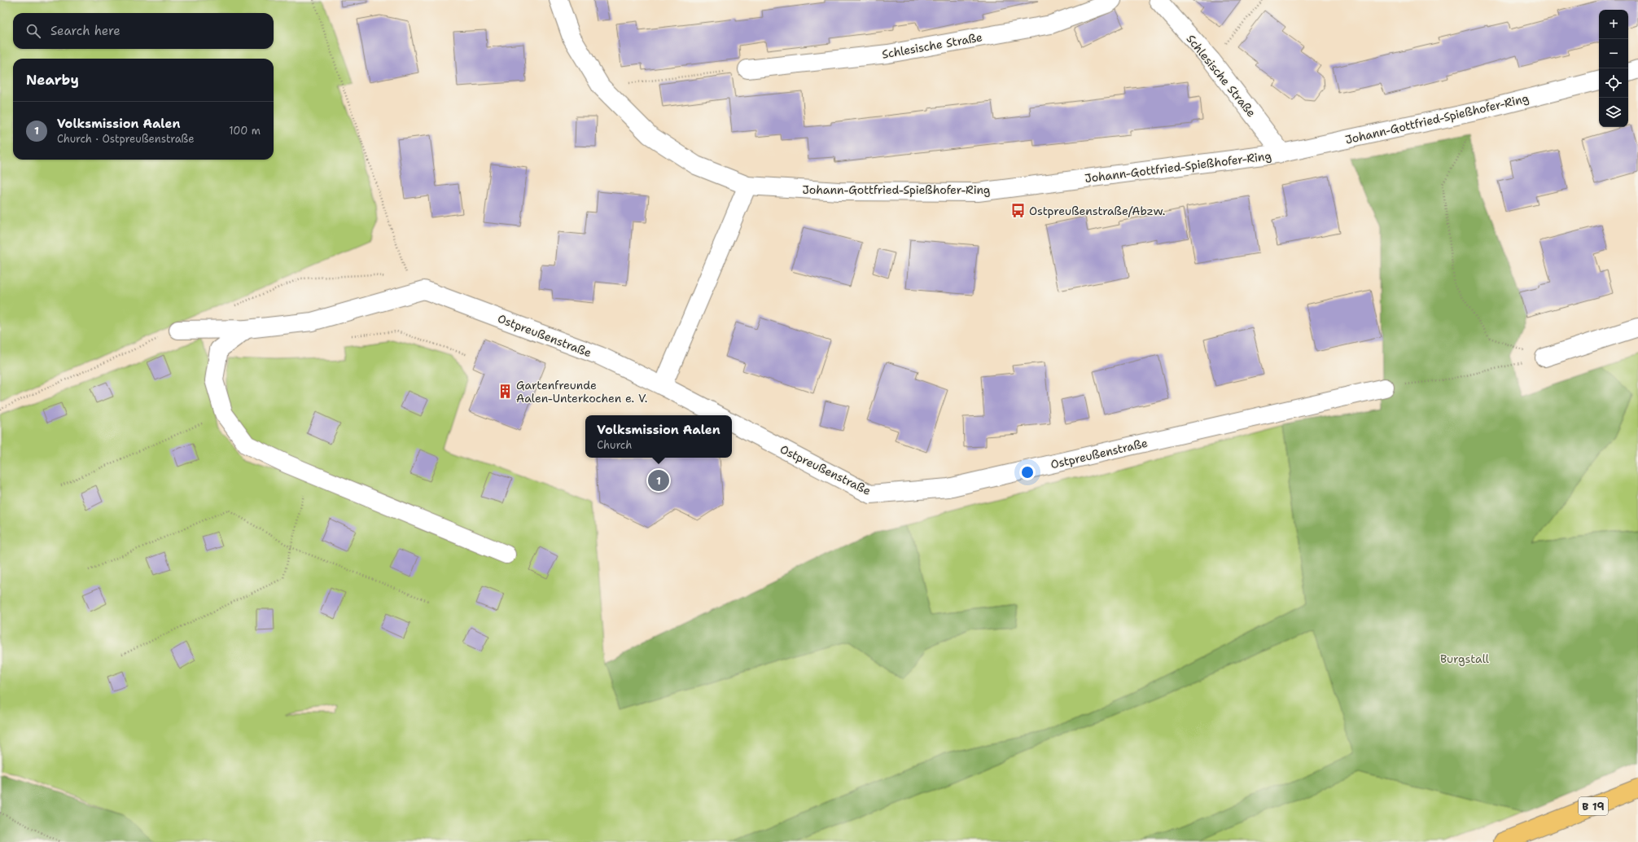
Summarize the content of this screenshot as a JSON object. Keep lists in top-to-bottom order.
{
  "streets": {
    "highway": ["B 19"],
    "street": ["Schlesische Straße", "Johann-Gottfried-Spießhofer-Ring", "Ostpreußenstraße"]
  },
  "crossings": [
    ["Schlesische Straße", "Johann-Gottfried-Spießhofer-Ring"]
  ],
  "parks": ["Burgstall"],
  "places": {
    "bus stop": ["Ostpreußenstraße/Abzw."],
    "building": ["Gartenfreunde Aalen-Unterkochen e. V."]
  },
  "page": {
    "map_buttons": ["+", "−"],
    "search": "Search here",
    "heading": "Nearby",
    "list": [
      {
        "mark": "1",
        "name": "Volksmission Aalen",
        "note": "Church · Ostpreußenstraße",
        "value": "100 m"
      }
    ],
    "popup": ["Volksmission Aalen", "Church"],
    "pins": "1"
  }
}
